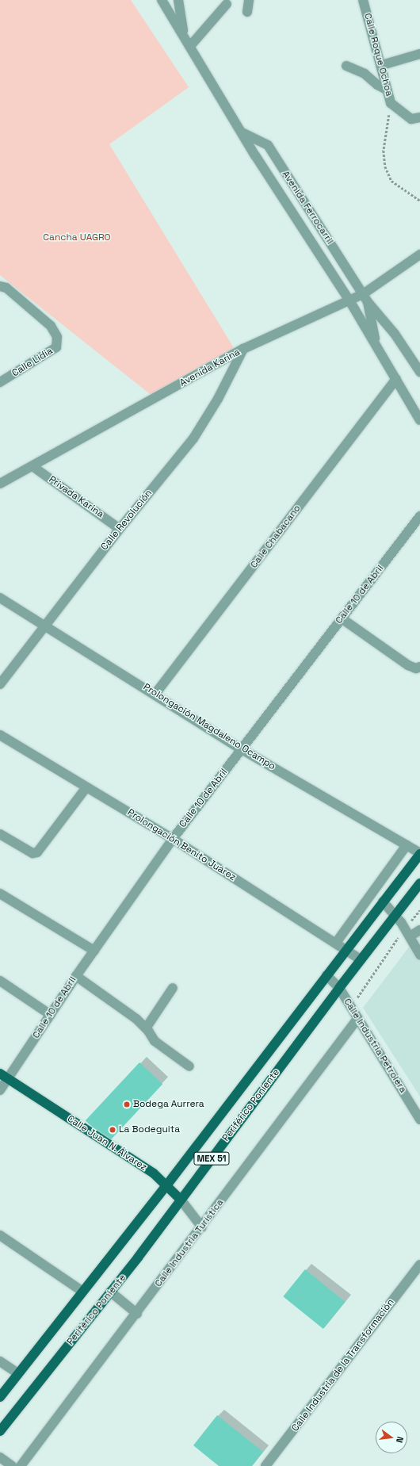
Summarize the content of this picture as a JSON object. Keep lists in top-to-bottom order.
{
  "streets": {
    "main road": ["Periférico Poniente", "Calle Juan N. Álvarez", "MEX 51"],
    "street": [
      "Calle Roque Ochoa",
      "Avenida Ferrocarril",
      "Calle Lidia",
      "Avenida Karina",
      "Privada Karina",
      "Calle Revolución",
      "Calle Chabacano",
      "Calle 10 de Abril",
      "Prolongación Magdaleno Ocampo",
      "Prolongación Benito Juárez",
      "Calle Industria Petrolera",
      "Calle Industria Turística",
      "Calle Industria de la Transformación"
    ]
  },
  "crossings": [
    ["Avenida Ferrocarril", "Avenida Karina"],
    ["Avenida Karina", "Privada Karina"],
    ["Avenida Karina", "Calle Revolución"],
    ["Privada Karina", "Calle Revolución"],
    ["Calle Revolución", "Prolongación Magdaleno Ocampo"],
    ["Calle Chabacano", "Prolongación Magdaleno Ocampo"],
    ["Calle 10 de Abril", "Prolongación Magdaleno Ocampo"],
    ["Calle 10 de Abril", "Prolongación Benito Juárez"],
    ["Calle 10 de Abril", "Calle Juan N. Álvarez"],
    ["Prolongación Magdaleno Ocampo", "Periférico Poniente"],
    ["Prolongación Benito Juárez", "Periférico Poniente"],
    ["Calle Industria Petrolera", "Periférico Poniente"],
    ["Calle Industria Petrolera", "Calle Industria Turística"],
    ["Periférico Poniente", "Calle Juan N. Álvarez"],
    ["Calle Juan N. Álvarez", "Calle Industria Turística"]
  ],
  "parks": ["Cancha UAGRO"],
  "places": ["Bodega Aurrera", "La Bodeguita"],
  "north": "right"
}
